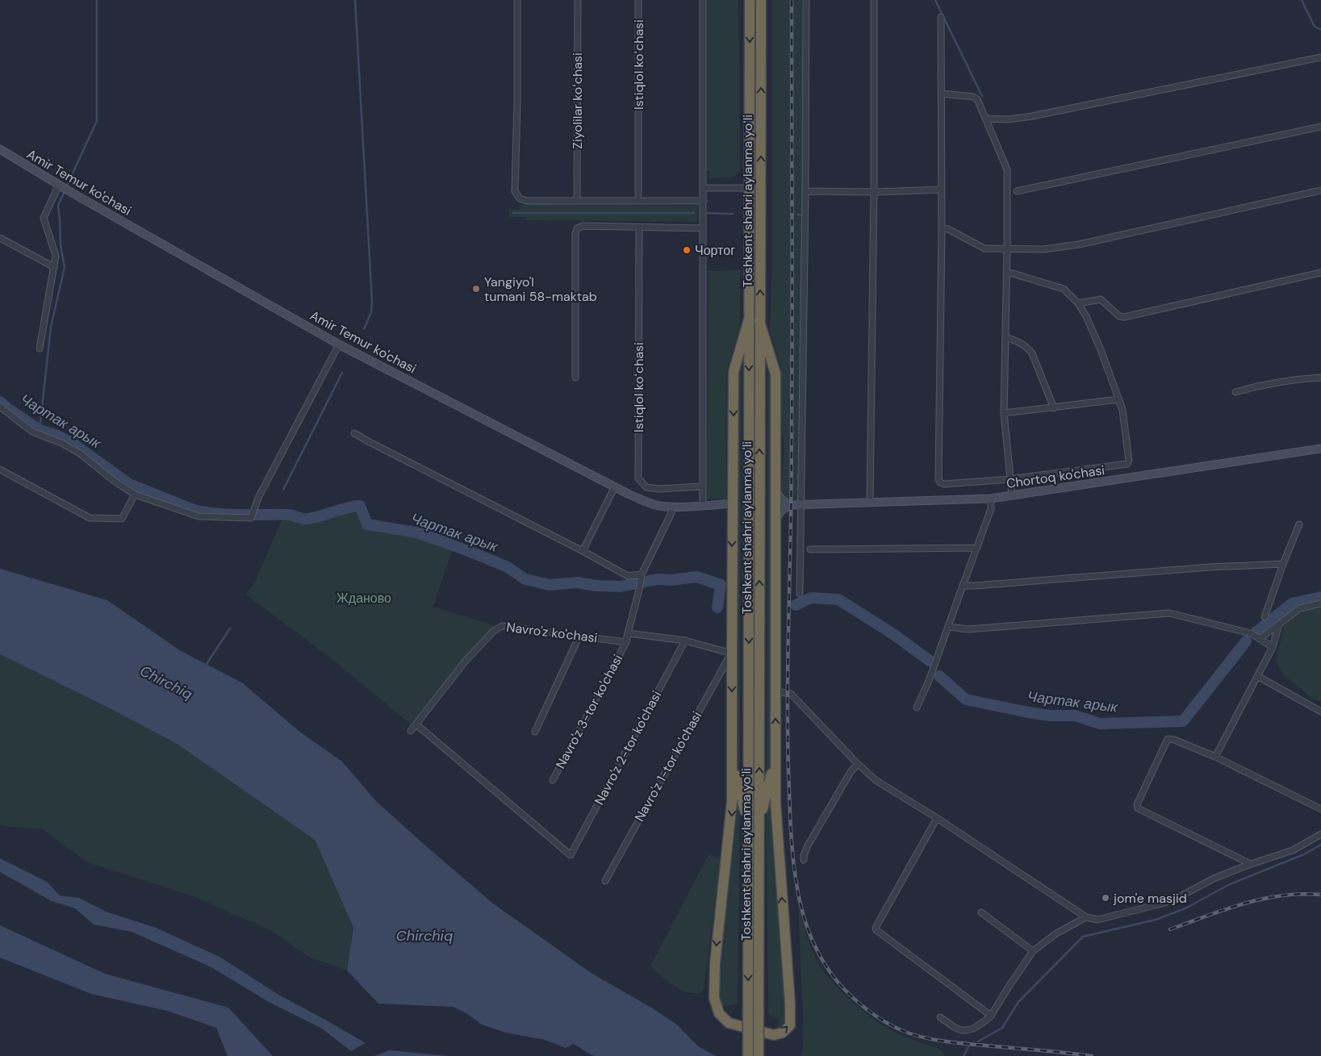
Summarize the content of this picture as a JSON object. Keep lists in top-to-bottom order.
{
  "streets": {
    "highway": ["Toshkent shahri aylanma yoʻli"],
    "main road": ["Amir Temur ko'chasi", "Chortoq ko'chasi"],
    "street": [
      "Istiqlol koʻchasi",
      "Ziyolilar koʻchasi",
      "Navro'z ko'chasi",
      "Navro'z 3-tor ko'chasi",
      "Navro'z 2-tor ko'chasi",
      "Navro'z 1-tor ko'chasi"
    ]
  },
  "crossings": [
    ["Navro'z ko'chasi", "Navro'z 3-tor ko'chasi"],
    ["Navro'z ko'chasi", "Navro'z 2-tor ko'chasi"]
  ],
  "water": ["Чартак арык", "Chirchiq"],
  "parks": ["Жданово"],
  "places": ["Чортог", "Yangiyo'l tumani 58-maktab", "jom'e masjid"]
}
